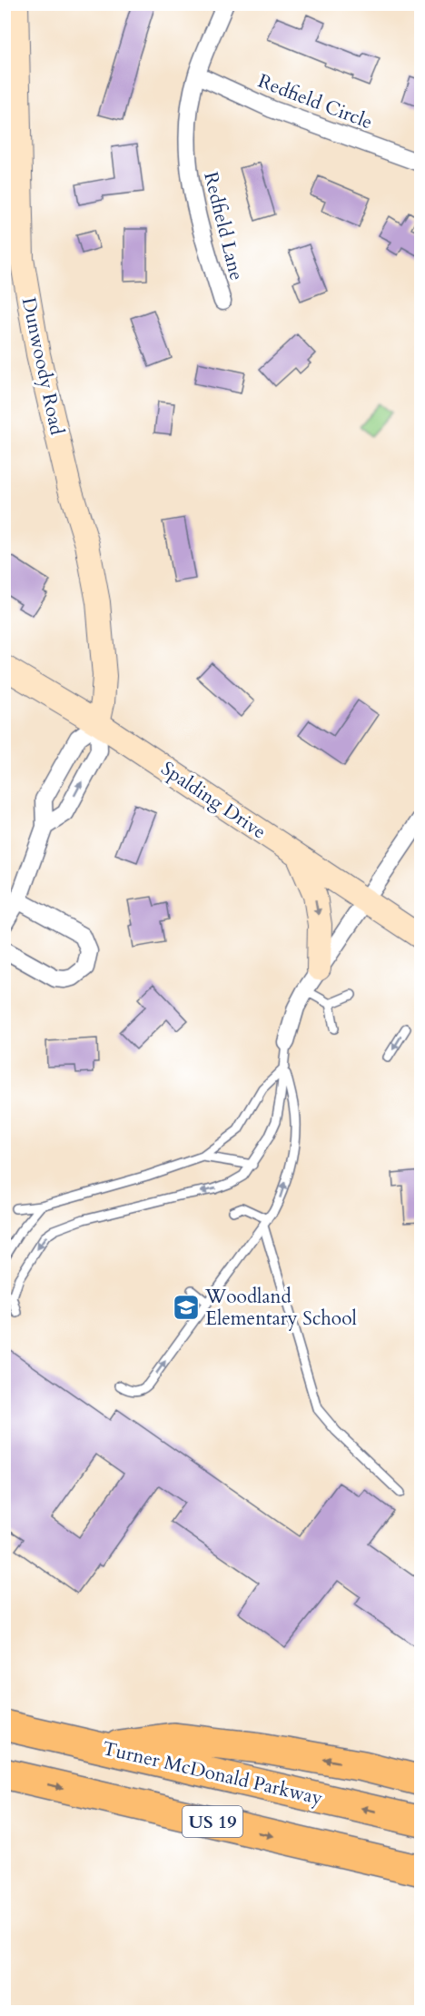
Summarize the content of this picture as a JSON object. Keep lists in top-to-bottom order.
{
  "streets": {
    "highway": ["Turner McDonald Parkway", "US 19"],
    "street": [
      "Redfield Circle",
      "Redfield Lane",
      "Dunwoody Road",
      "Spalding Drive"
    ]
  },
  "crossings": [
    ["Redfield Circle", "Redfield Lane"],
    ["Dunwoody Road", "Spalding Drive"]
  ],
  "places": {
    "school or university": ["Woodland Elementary School"]
  }
}
